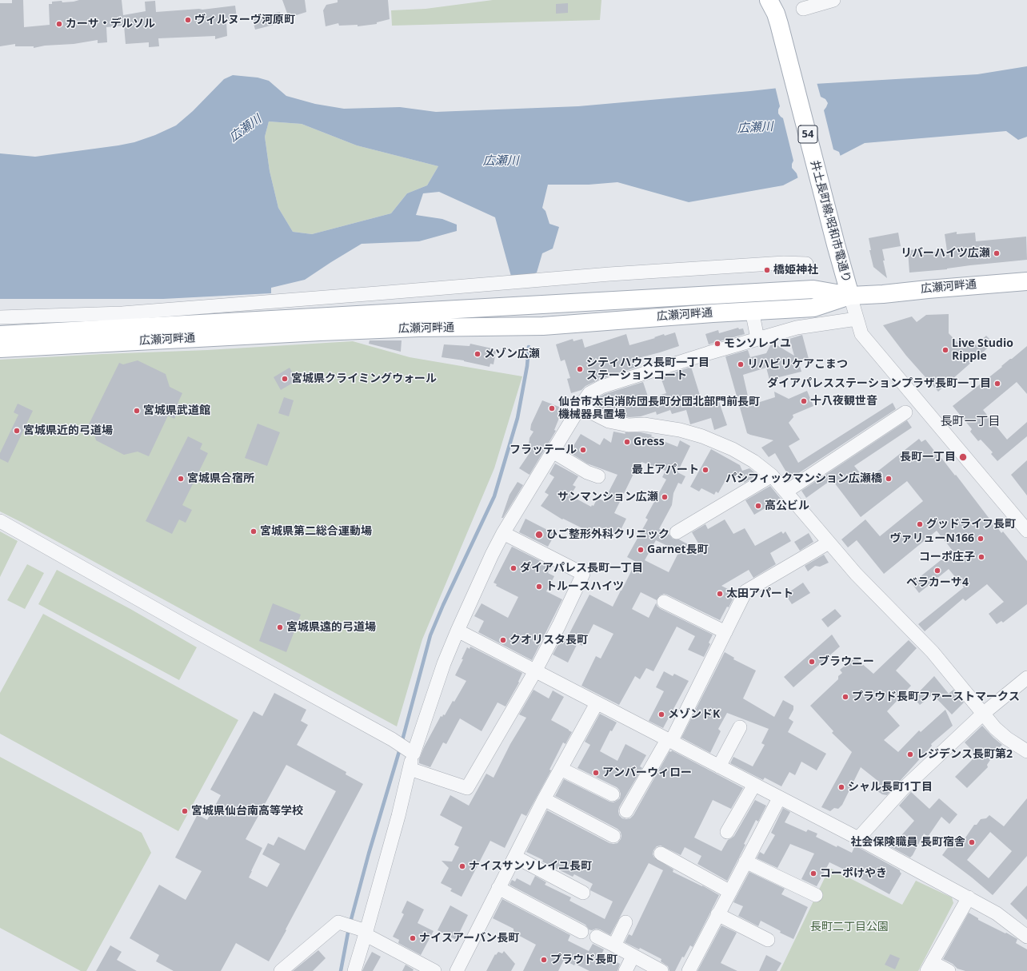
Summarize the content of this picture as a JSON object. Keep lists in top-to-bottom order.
{
  "streets": {
    "main road": ["54", "井土長町線;昭和市電通り", "広瀬河畔通"]
  },
  "crossings": [
    ["井土長町線;昭和市電通り", "広瀬河畔通"]
  ],
  "districts": ["長町一丁目"],
  "water": ["広瀬川"],
  "parks": ["長町二丁目公園"],
  "places": [
    "ヴィルヌーヴ河原町",
    "カーサ・デルソル",
    "リバーハイツ広瀬",
    "橋姫神社",
    "モンソレイユ",
    "Live Studio Ripple",
    "メゾン広瀬",
    "リハビリケアこまつ",
    "シティハウス長町一丁目 ステーションコート",
    "宮城県クライミングウォール",
    "ダイアパレスステーションプラザ長町一丁目",
    "十八夜観世音",
    "仙台市太白消防団長町分団北部門前長町 機械器具置場",
    "宮城県武道館",
    "宮城県近的弓道場",
    "Gress",
    "フラッテール",
    "長町一丁目",
    "最上アパート",
    "宮城県合宿所",
    "パシフィックマンション広瀬橋",
    "サンマンション広瀬",
    "高公ビル",
    "グッドライフ長町",
    "宮城県第二総合運動場",
    "ひご整形外科クリニック",
    "ヴァリューN166",
    "Garnet長町",
    "コーポ庄子",
    "ダイアパレス長町一丁目",
    "ベラカーサ4",
    "トルースハイツ",
    "太田アパート",
    "宮城県遠的弓道場",
    "クオリスタ長町",
    "ブラウニー",
    "プラウド長町ファーストマークス",
    "メゾンドK",
    "レジデンス長町第2",
    "アンバーウィロー",
    "シャル長町1丁目",
    "宮城県仙台南高等学校",
    "社会保険職員 長町宿舎",
    "ナイスサンソレイユ長町",
    "コーポけやき",
    "ナイスアーバン長町",
    "プラウド長町"
  ]
}
